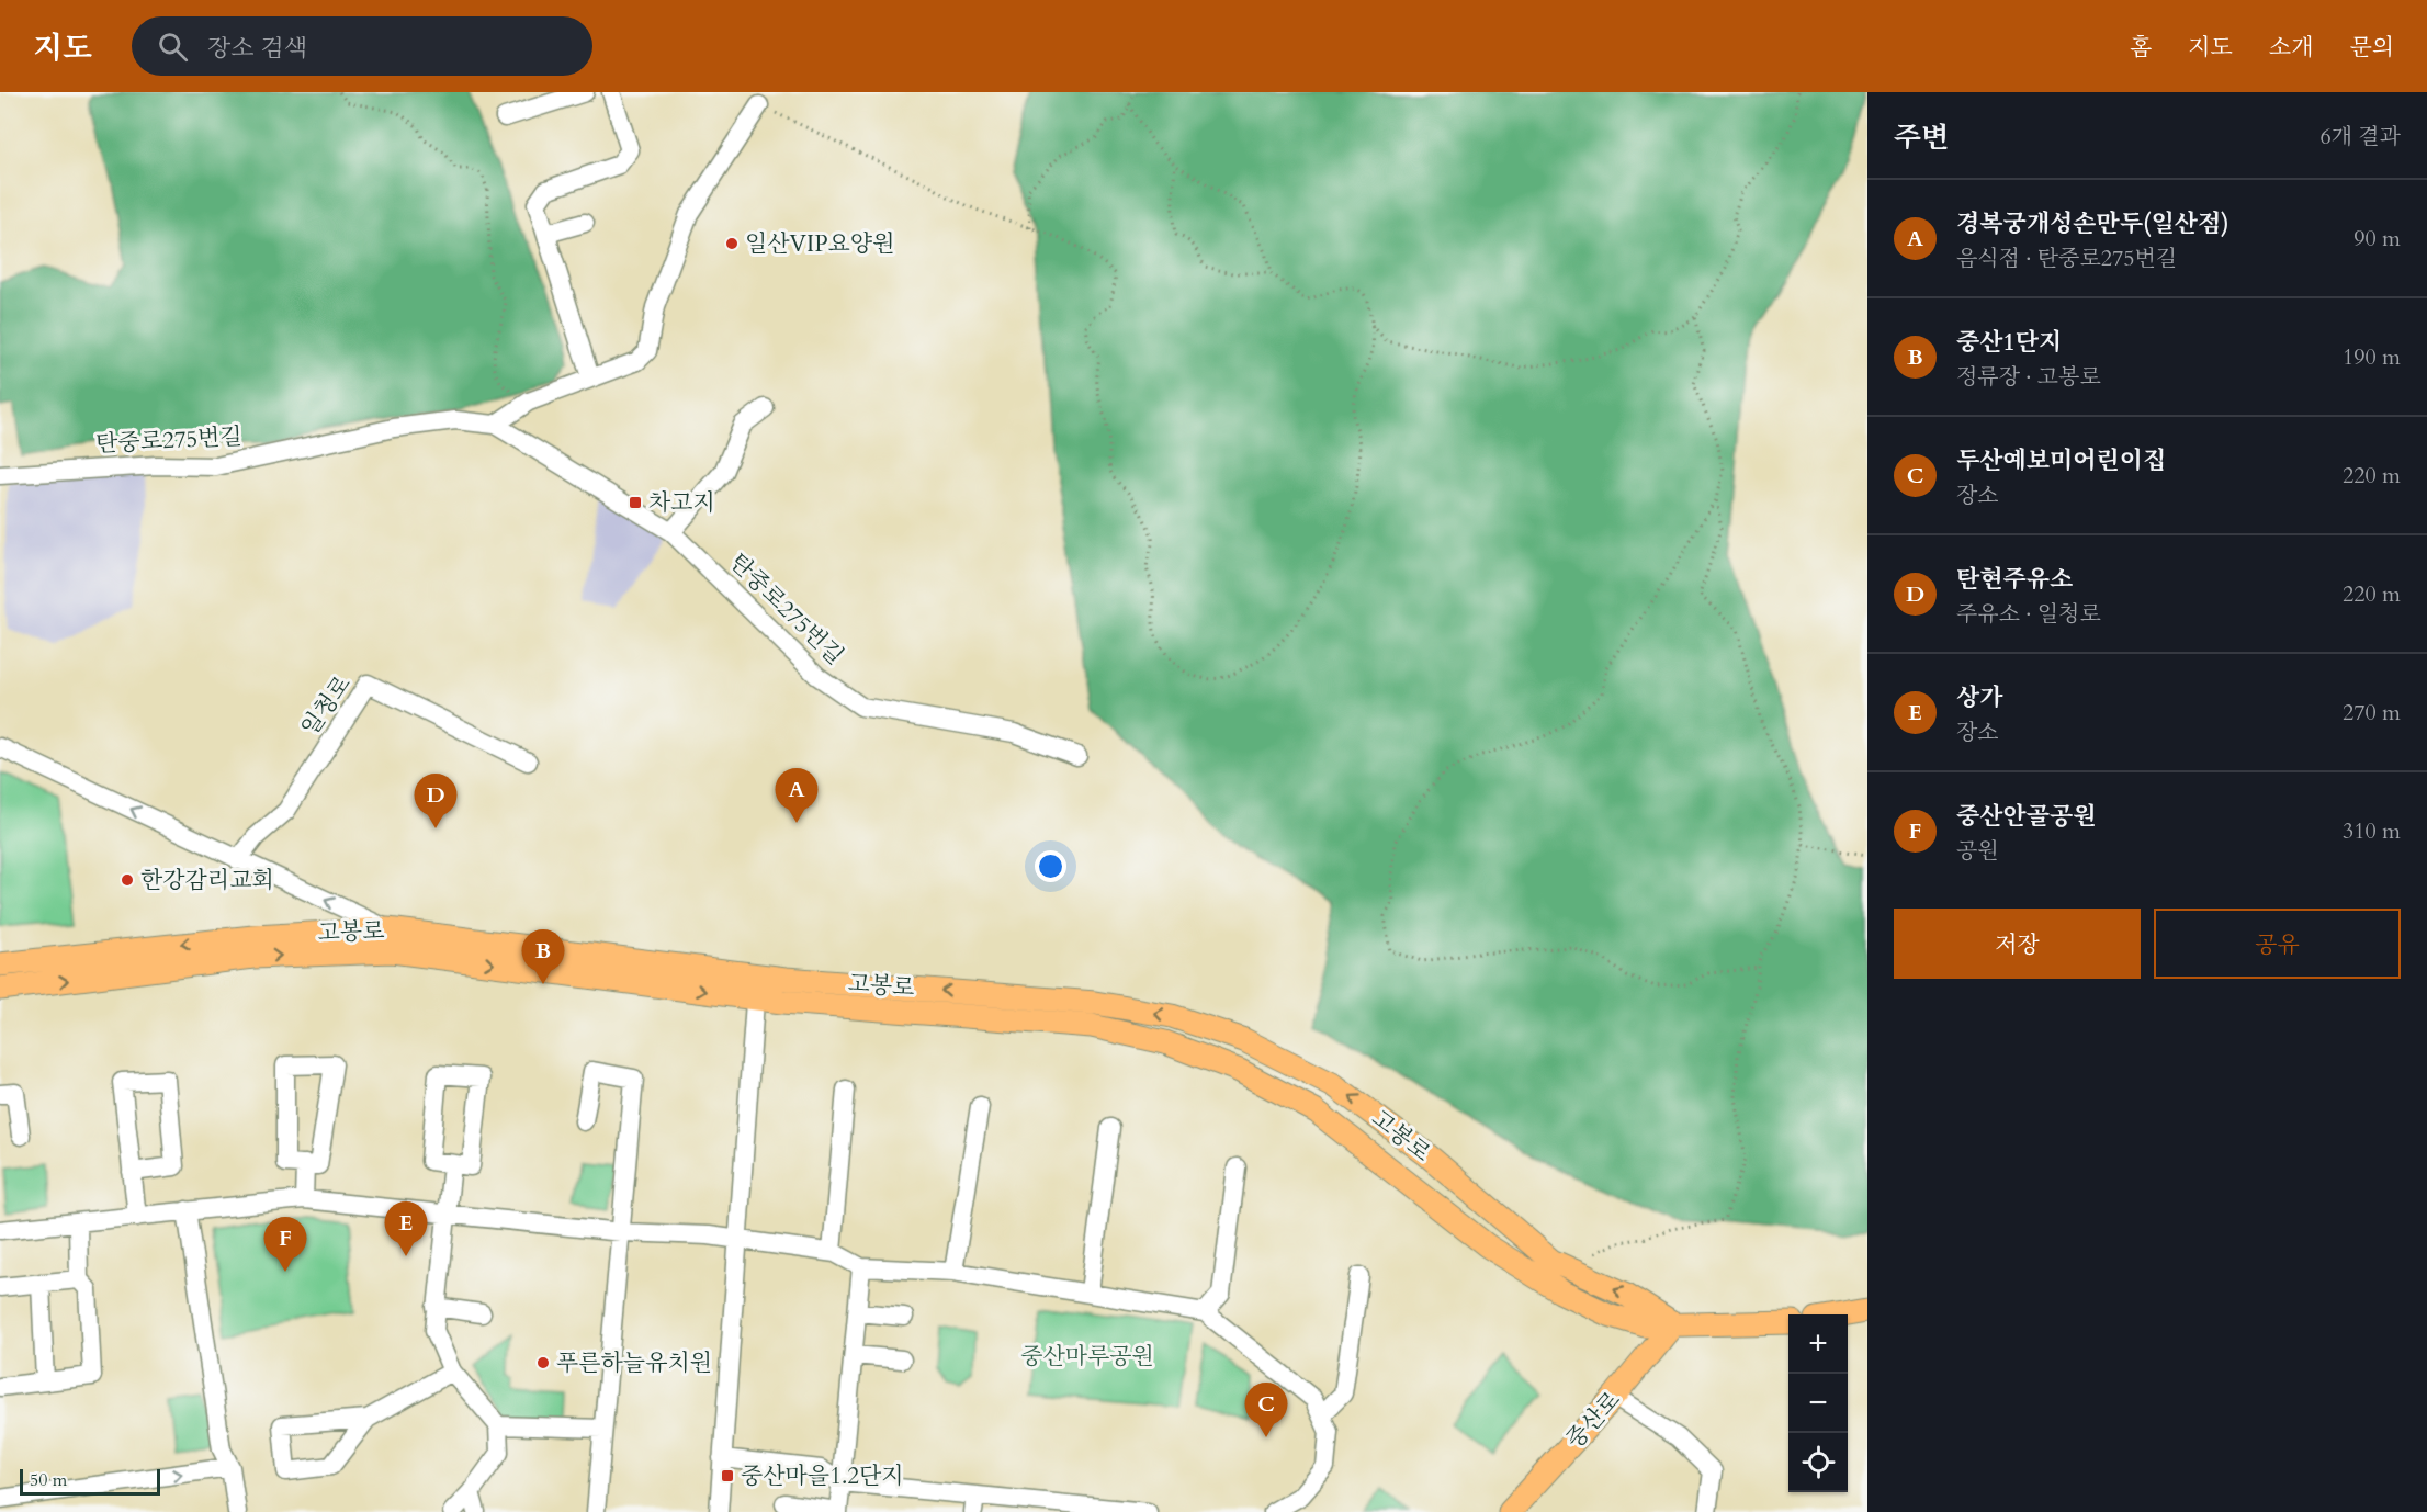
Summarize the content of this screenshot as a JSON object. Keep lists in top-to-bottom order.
{
  "streets": {
    "main road": ["고봉로", "중산로"],
    "street": ["탄중로275번길", "일청로"]
  },
  "crossings": [
    ["고봉로", "중산로"]
  ],
  "parks": ["중산마루공원"],
  "places": {
    "other": ["일산VIP요양원", "한강감리교회", "푸른하늘유치원"],
    "transit": ["차고지", "중산마을1.2단지"]
  },
  "scale_bar": "50 m",
  "page": {
    "header": "지도",
    "search": "장소 검색",
    "nav": [
      "홈",
      "지도",
      "소개",
      "문의"
    ],
    "heading": ["주변", "6개 결과"],
    "list": [
      {
        "mark": "A",
        "name": "경복궁개성손만두(일산점)",
        "note": "음식점 · 탄중로275번길",
        "value": "90 m"
      },
      {
        "mark": "B",
        "name": "중산1단지",
        "note": "정류장 · 고봉로",
        "value": "190 m"
      },
      {
        "mark": "C",
        "name": "두산예보미어린이집",
        "note": "장소",
        "value": "220 m"
      },
      {
        "mark": "D",
        "name": "탄현주유소",
        "note": "주유소 · 일청로",
        "value": "220 m"
      },
      {
        "mark": "E",
        "name": "상가",
        "note": "장소",
        "value": "270 m"
      },
      {
        "mark": "F",
        "name": "중산안골공원",
        "note": "공원",
        "value": "310 m"
      }
    ],
    "pins": [
      "A",
      "D",
      "B",
      "E",
      "F",
      "C"
    ],
    "buttons": ["저장", "공유"],
    "map_buttons": ["+", "−"],
    "scale": "50 m"
  }
}
